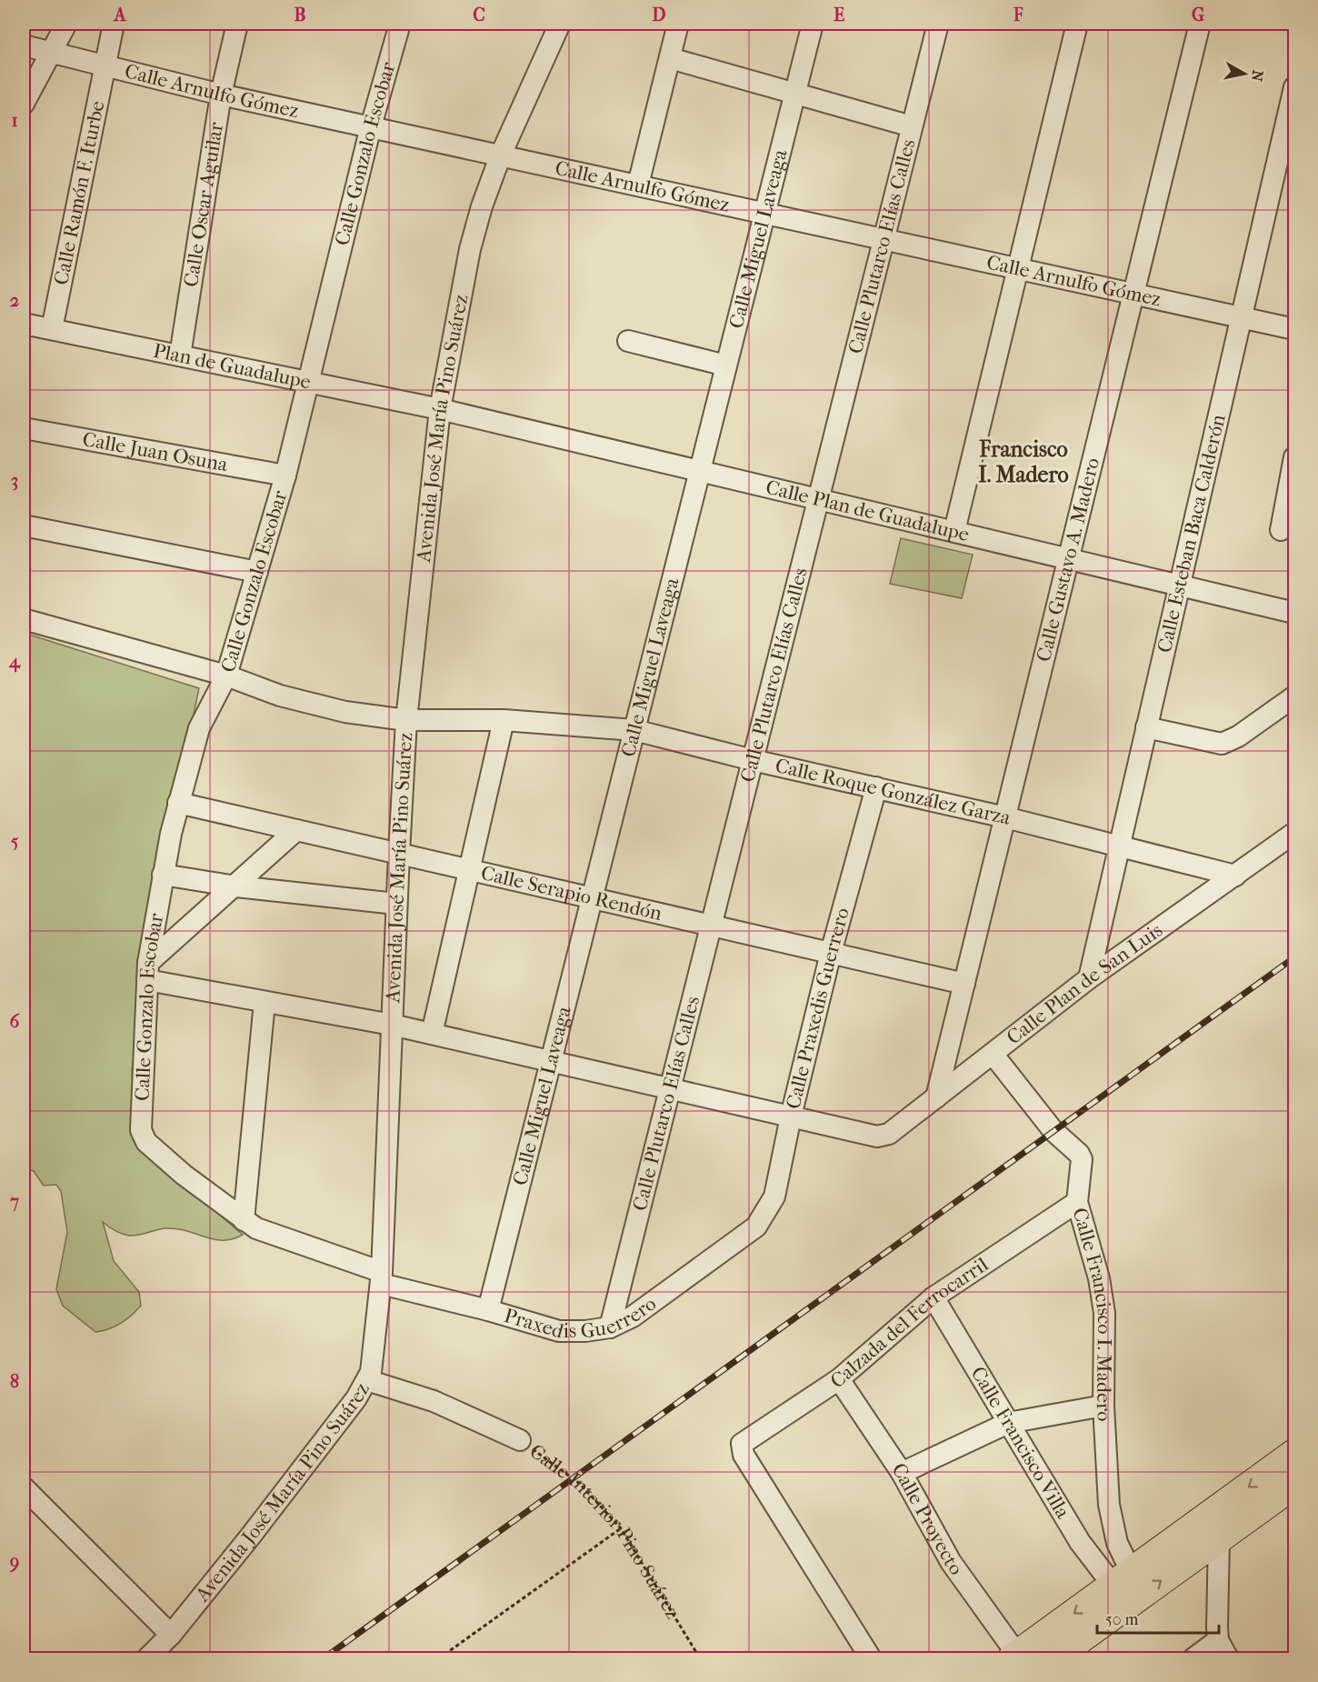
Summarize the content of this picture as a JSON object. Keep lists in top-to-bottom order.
{
  "streets": {
    "street": [
      "Calle Arnulfo Gómez",
      "Calle Gonzalo Escobar",
      "Calle Ramón F. Iturbe",
      "Calle Oscar Aguilar",
      "Calle Miguel Laveaga",
      "Calle Plutarco Elías Calles",
      "Plan de Guadalupe",
      "Avenida José María Pino Suárez",
      "Calle Juan Osuna",
      "Calle Plan de Guadalupe",
      "Calle Esteban Baca Calderón",
      "Calle Gustavo A. Madero",
      "Calle Roque González Garza",
      "Calle Serapio Rendón",
      "Calle Plan de San Luis",
      "Calle Praxedis Guerrero",
      "Praxedis Guerrero",
      "Calle Francisco I. Madero",
      "Calzada del Ferrocarril",
      "Calle Francisco Villa",
      "Calle Proyecto",
      "Calle Interior Pino Suárez"
    ]
  },
  "crossings": [
    ["Calle Arnulfo Gómez", "Calle Gonzalo Escobar"],
    ["Calle Arnulfo Gómez", "Calle Ramón F. Iturbe"],
    ["Calle Arnulfo Gómez", "Calle Oscar Aguilar"],
    ["Calle Arnulfo Gómez", "Calle Miguel Laveaga"],
    ["Calle Arnulfo Gómez", "Calle Plutarco Elías Calles"],
    ["Calle Arnulfo Gómez", "Avenida José María Pino Suárez"],
    ["Calle Arnulfo Gómez", "Calle Esteban Baca Calderón"],
    ["Calle Arnulfo Gómez", "Calle Gustavo A. Madero"],
    ["Calle Gonzalo Escobar", "Plan de Guadalupe"],
    ["Calle Gonzalo Escobar", "Calle Juan Osuna"],
    ["Calle Gonzalo Escobar", "Calle Roque González Garza"],
    ["Calle Gonzalo Escobar", "Calle Serapio Rendón"],
    ["Calle Gonzalo Escobar", "Praxedis Guerrero"],
    ["Calle Ramón F. Iturbe", "Plan de Guadalupe"],
    ["Calle Oscar Aguilar", "Plan de Guadalupe"],
    ["Calle Miguel Laveaga", "Calle Plan de Guadalupe"],
    ["Calle Miguel Laveaga", "Calle Roque González Garza"],
    ["Calle Miguel Laveaga", "Calle Serapio Rendón"],
    ["Calle Miguel Laveaga", "Praxedis Guerrero"],
    ["Calle Plutarco Elías Calles", "Calle Plan de Guadalupe"],
    ["Calle Plutarco Elías Calles", "Calle Roque González Garza"],
    ["Calle Plutarco Elías Calles", "Calle Serapio Rendón"],
    ["Calle Plutarco Elías Calles", "Praxedis Guerrero"],
    ["Plan de Guadalupe", "Avenida José María Pino Suárez"],
    ["Plan de Guadalupe", "Calle Plan de Guadalupe"],
    ["Avenida José María Pino Suárez", "Calle Plan de Guadalupe"],
    ["Avenida José María Pino Suárez", "Calle Roque González Garza"],
    ["Avenida José María Pino Suárez", "Calle Serapio Rendón"],
    ["Avenida José María Pino Suárez", "Praxedis Guerrero"],
    ["Avenida José María Pino Suárez", "Calle Interior Pino Suárez"],
    ["Calle Plan de Guadalupe", "Calle Esteban Baca Calderón"],
    ["Calle Plan de Guadalupe", "Calle Gustavo A. Madero"],
    ["Calle Esteban Baca Calderón", "Calle Roque González Garza"],
    ["Calle Esteban Baca Calderón", "Calle Plan de San Luis"],
    ["Calle Gustavo A. Madero", "Calle Roque González Garza"],
    ["Calle Gustavo A. Madero", "Calle Serapio Rendón"],
    ["Calle Gustavo A. Madero", "Calle Plan de San Luis"],
    ["Calle Roque González Garza", "Calle Plan de San Luis"],
    ["Calle Roque González Garza", "Calle Praxedis Guerrero"],
    ["Calle Serapio Rendón", "Calle Praxedis Guerrero"],
    ["Calle Plan de San Luis", "Calle Praxedis Guerrero"],
    ["Calle Plan de San Luis", "Calle Francisco I. Madero"],
    ["Calle Praxedis Guerrero", "Praxedis Guerrero"],
    ["Calle Francisco I. Madero", "Calzada del Ferrocarril"],
    ["Calle Francisco I. Madero", "Calle Francisco Villa"],
    ["Calzada del Ferrocarril", "Calle Francisco Villa"],
    ["Calzada del Ferrocarril", "Calle Proyecto"]
  ],
  "districts": ["Francisco I. Madero"],
  "scale_bar": "50 m",
  "north": "right",
  "grid": {
    "columns": [
      "A",
      "B",
      "C",
      "D",
      "E",
      "F",
      "G"
    ],
    "rows": [
      "1",
      "2",
      "3",
      "4",
      "5",
      "6",
      "7",
      "8",
      "9"
    ]
  }
}
